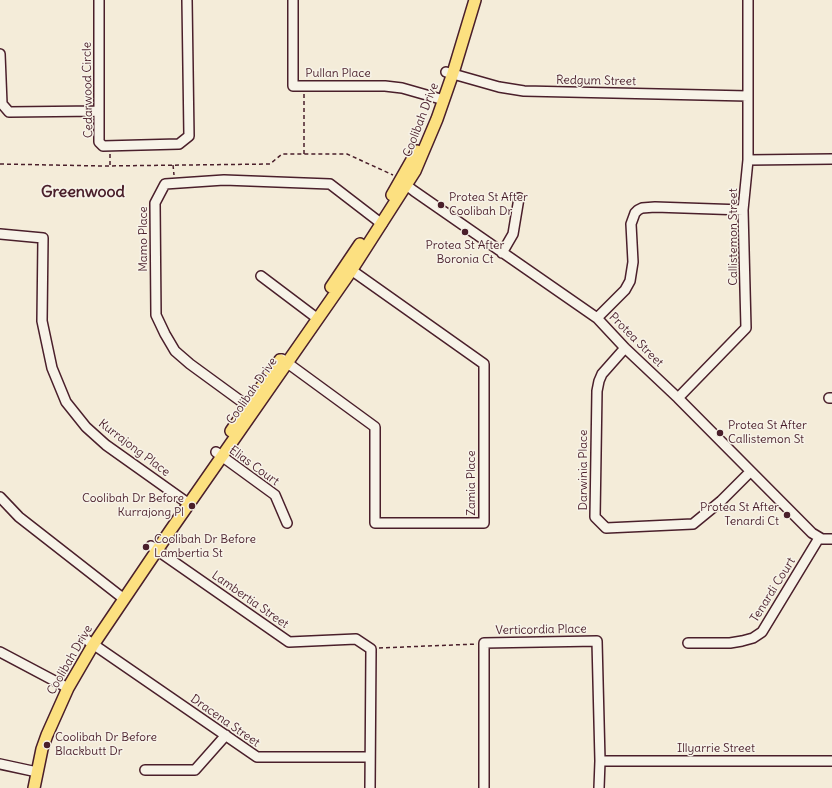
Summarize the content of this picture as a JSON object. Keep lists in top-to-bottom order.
{
  "streets": {
    "main road": ["Coolibah Drive"],
    "street": [
      "Pullan Place",
      "Redgum Street",
      "Cedarwood Circle",
      "Callistemon Street",
      "Mamo Place",
      "Protea Street",
      "Kurrajong Place",
      "Elias Court",
      "Darwinia Place",
      "Zamia Place",
      "Tenardi Court",
      "Lambertia Street",
      "Verticordia Place",
      "Dracena Street",
      "Illyarrie Street"
    ]
  },
  "crossings": [
    ["Pullan Place", "Coolibah Drive"],
    ["Redgum Street", "Coolibah Drive"],
    ["Redgum Street", "Callistemon Street"],
    ["Coolibah Drive", "Mamo Place"],
    ["Coolibah Drive", "Protea Street"],
    ["Coolibah Drive", "Kurrajong Place"],
    ["Coolibah Drive", "Elias Court"],
    ["Coolibah Drive", "Zamia Place"],
    ["Coolibah Drive", "Lambertia Street"],
    ["Coolibah Drive", "Dracena Street"],
    ["Callistemon Street", "Protea Street"],
    ["Protea Street", "Darwinia Place"],
    ["Protea Street", "Tenardi Court"],
    ["Verticordia Place", "Illyarrie Street"]
  ],
  "districts": ["Greenwood"],
  "places": [
    "Protea St After Coolibah Dr",
    "Protea St After Boronia Ct",
    "Protea St After Callistemon St",
    "Coolibah Dr Before Kurrajong Pl",
    "Protea St After Tenardi Ct",
    "Coolibah Dr Before Lambertia St",
    "Coolibah Dr Before Blackbutt Dr"
  ]
}
